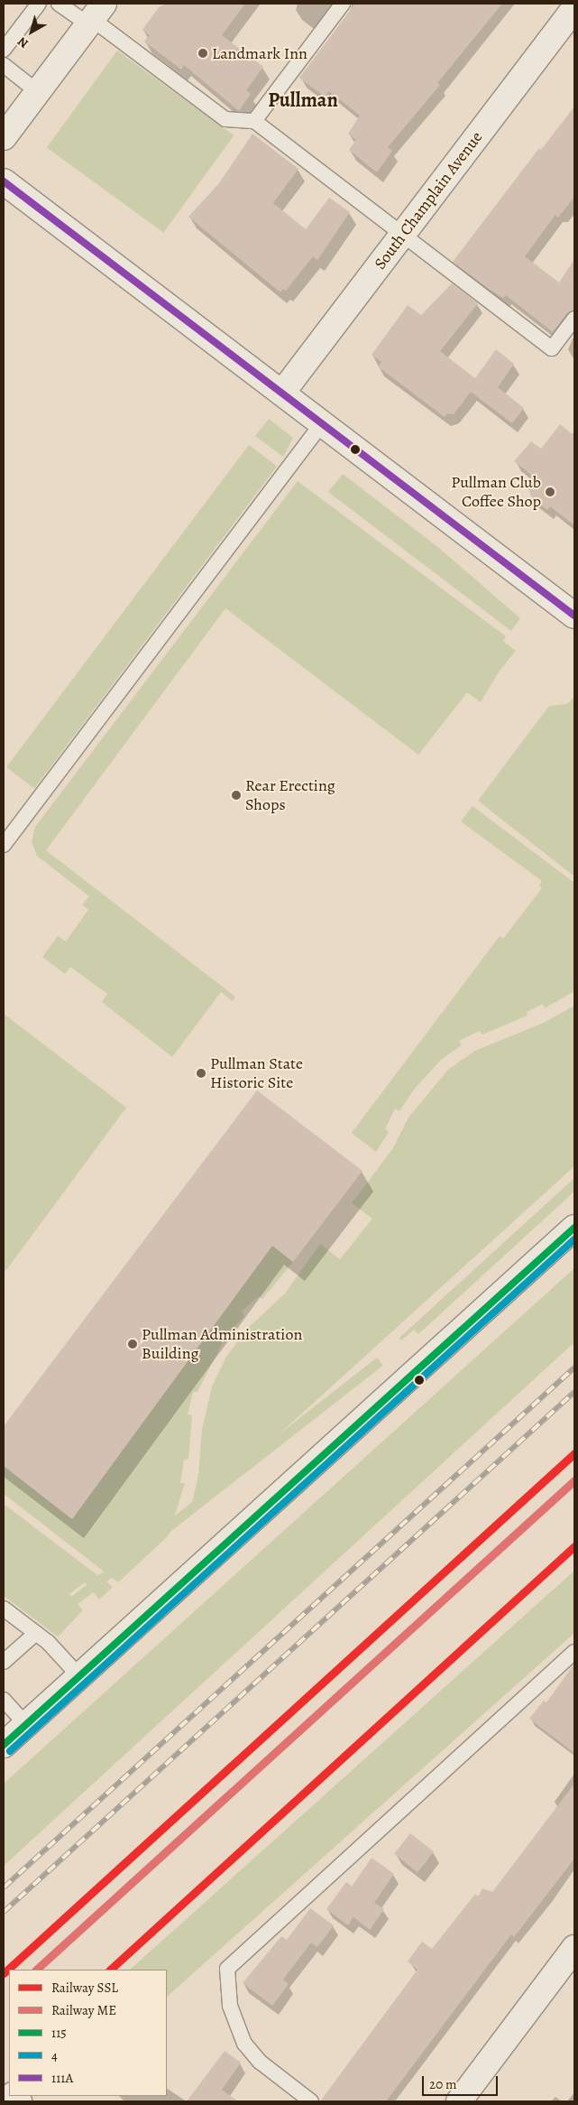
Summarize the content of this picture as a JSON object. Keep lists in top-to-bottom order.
{
  "streets": {
    "street": ["South Champlain Avenue"]
  },
  "districts": ["Pullman"],
  "places": [
    "Landmark Inn",
    "Pullman Club Coffee Shop",
    "Rear Erecting Shops",
    "Pullman State Historic Site",
    "Pullman Administration Building"
  ],
  "lines": [
    "transit line 111A",
    "transit line 115",
    "transit line 4",
    "rail line SSL",
    "rail line ME"
  ],
  "legend": [
    "Railway SSL",
    "Railway ME",
    "115",
    "4",
    "111A"
  ],
  "scale_bar": "20 m",
  "north": "bottom left"
}
